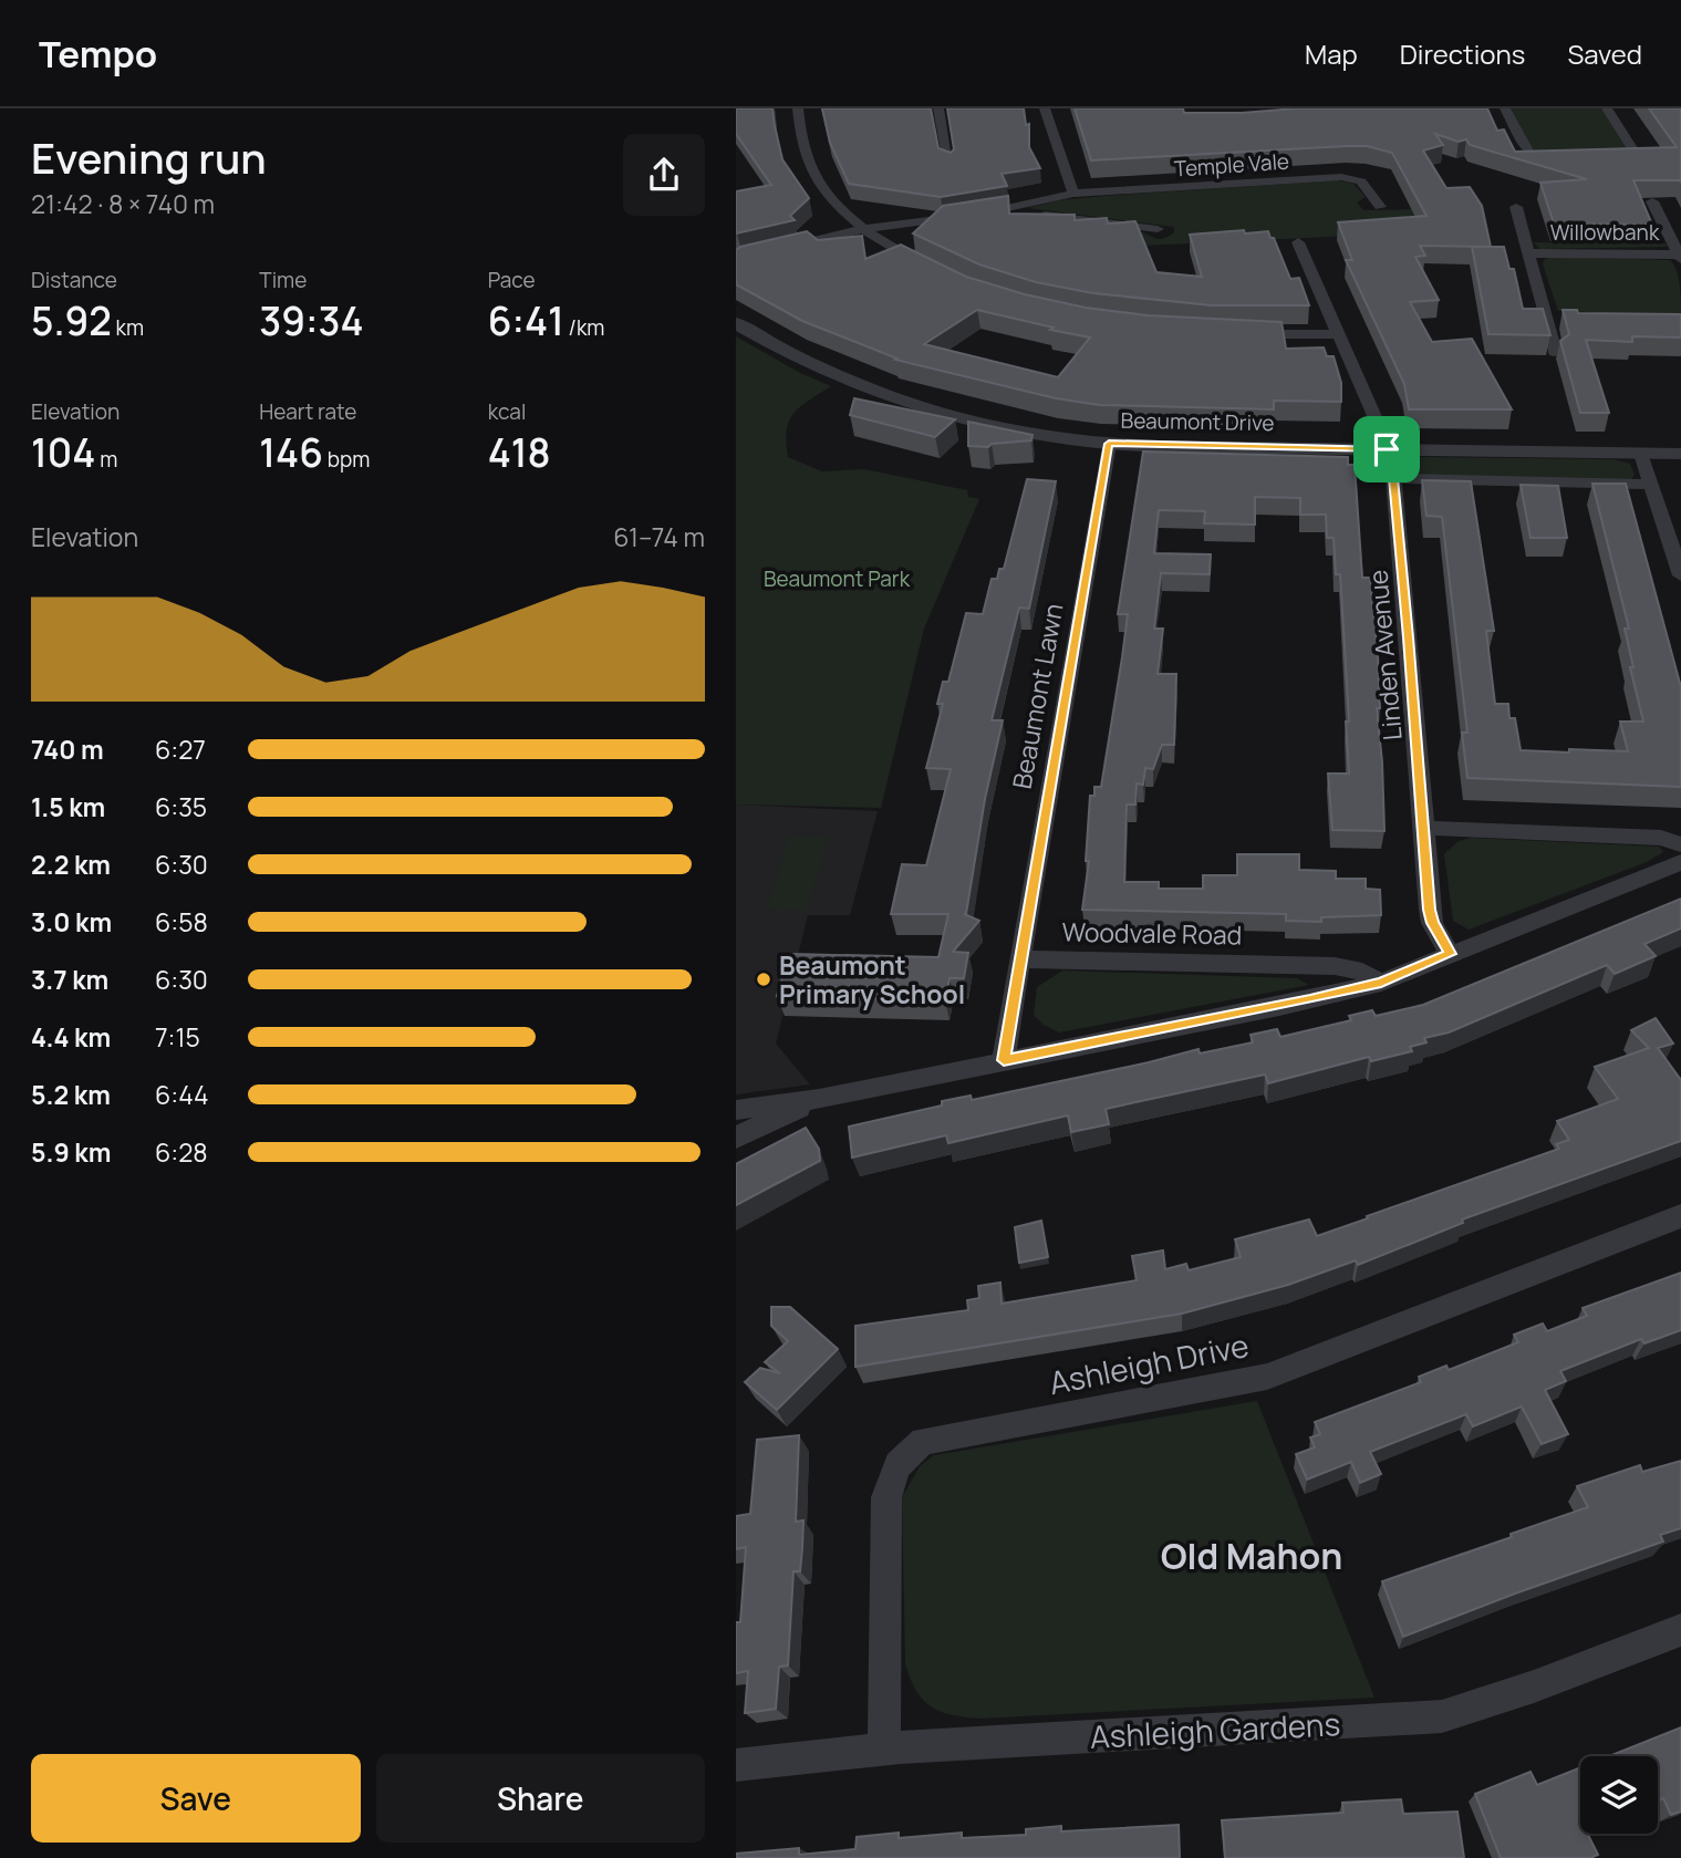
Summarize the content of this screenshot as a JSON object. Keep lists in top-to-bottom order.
{
  "streets": {
    "street": [
      "Temple Vale",
      "Willowbank",
      "Beaumont Drive",
      "Linden Avenue",
      "Beaumont Lawn",
      "Woodvale Road",
      "Ashleigh Drive",
      "Ashleigh Gardens"
    ]
  },
  "crossings": [
    ["Beaumont Drive", "Linden Avenue"],
    ["Beaumont Drive", "Beaumont Lawn"],
    ["Beaumont Lawn", "Woodvale Road"],
    ["Ashleigh Drive", "Ashleigh Gardens"]
  ],
  "districts": ["Old Mahon"],
  "parks": ["Beaumont Park"],
  "places": ["Beaumont Primary School"],
  "page": {
    "header": "Tempo",
    "nav": ["Map", "Directions", "Saved"],
    "heading": ["Evening run", "21:42 · 8 × 740 m"],
    "stats": [
      ["Distance", "5.92 km"],
      ["Time", "39:34"],
      ["Pace", "6:41 /km"],
      ["Elevation", "104 m"],
      ["Heart rate", "146 bpm"],
      ["kcal", "418"]
    ],
    "chart": ["Elevation", "61–74 m"],
    "list": [
      {
        "name": "740 m",
        "note": "6:27"
      },
      {
        "name": "1.5 km",
        "note": "6:35"
      },
      {
        "name": "2.2 km",
        "note": "6:30"
      },
      {
        "name": "3.0 km",
        "note": "6:58"
      },
      {
        "name": "3.7 km",
        "note": "6:30"
      },
      {
        "name": "4.4 km",
        "note": "7:15"
      },
      {
        "name": "5.2 km",
        "note": "6:44"
      },
      {
        "name": "5.9 km",
        "note": "6:28"
      }
    ],
    "buttons": ["Save", "Share"]
  }
}
